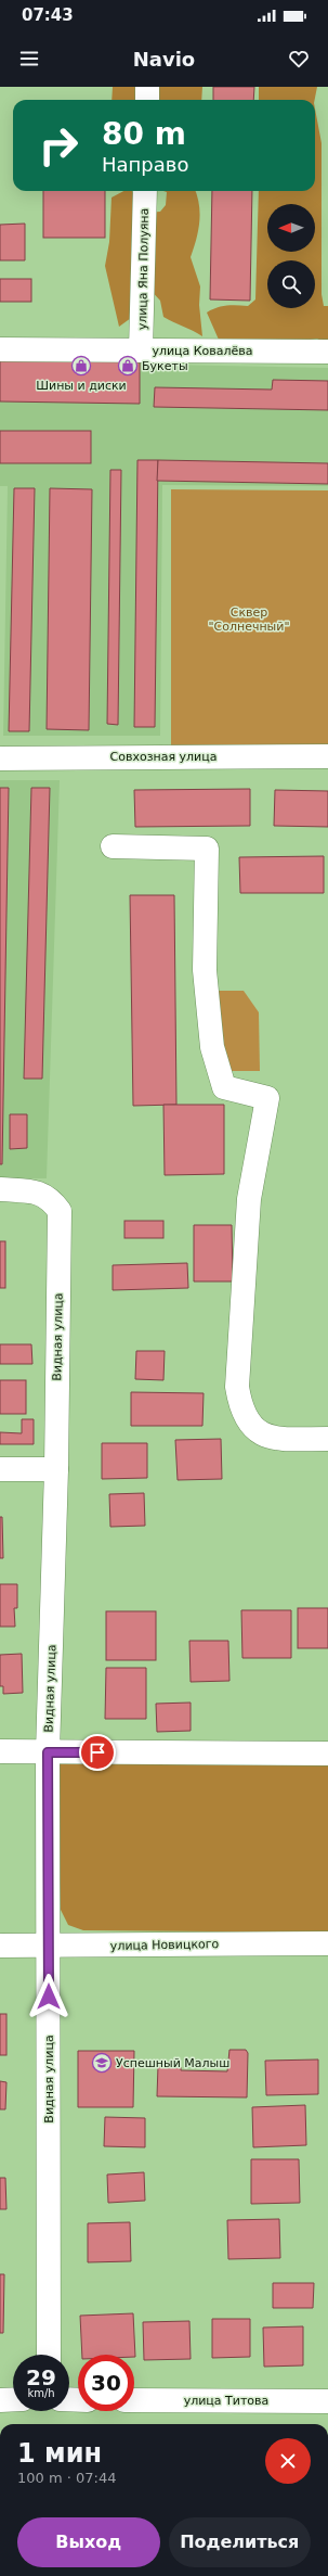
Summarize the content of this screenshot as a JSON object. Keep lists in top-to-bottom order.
{
  "streets": {
    "street": [
      "улица Яна Полуяна",
      "улица Ковалёва",
      "Совхозная улица",
      "Видная улица",
      "улица Новицкого",
      "улица Титова"
    ]
  },
  "crossings": [
    ["улица Яна Полуяна", "улица Ковалёва"],
    ["Видная улица", "улица Новицкого"]
  ],
  "parks": ["Сквер \"Солнечный\""],
  "places": {
    "shop": ["Шины и диски", "Букеты"],
    "school or university": ["Успешный Малыш"]
  },
  "north": "left",
  "page": {
    "status": "07:43",
    "header": "Navio",
    "turn": ["80 m", "Направо"],
    "speed": "29 km/h",
    "limit": "30",
    "heading": ["1 мин", "100 m · 07:44"],
    "buttons": ["Выход", "Поделиться"]
  }
}
